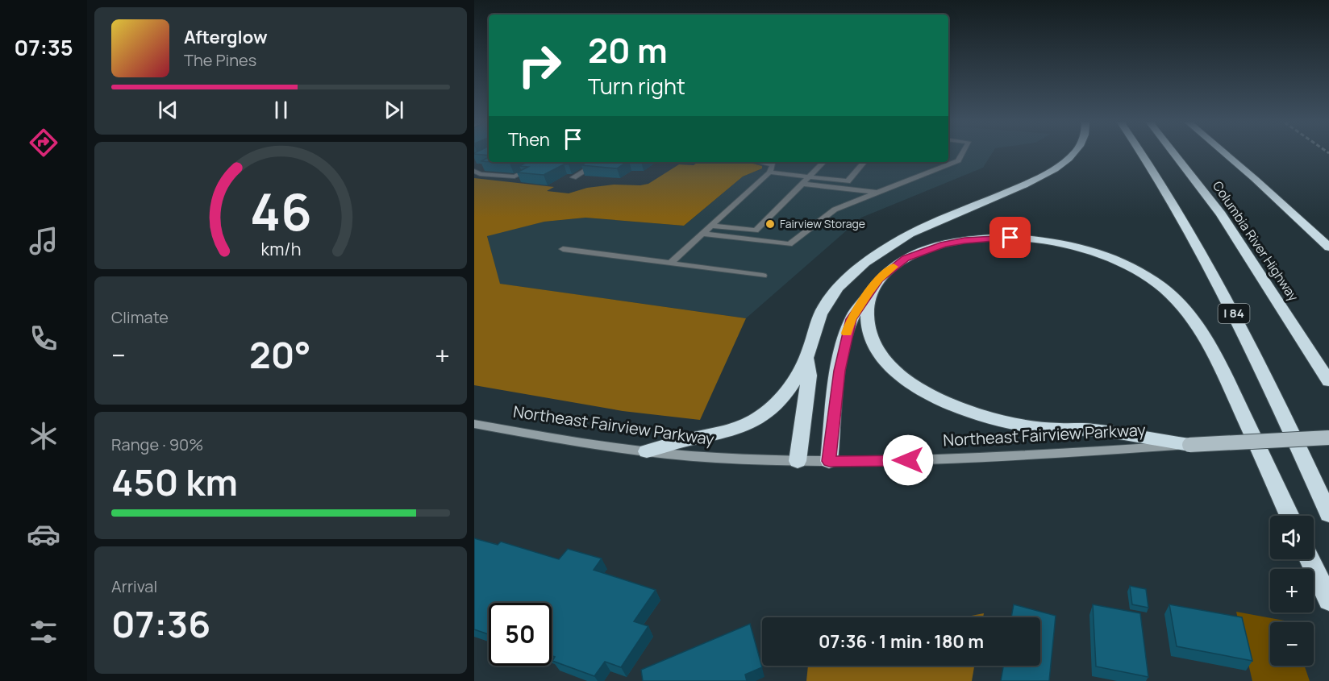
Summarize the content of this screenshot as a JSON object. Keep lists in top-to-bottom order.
{
  "streets": {
    "highway": ["Columbia River Highway", "I 84"],
    "main road": ["Northeast Fairview Parkway"]
  },
  "places": ["Fairview Storage"],
  "page": {
    "tabs": "07:35",
    "turn": ["20 m", "Turn right"],
    "song": ["Afterglow", "The Pines"],
    "then": "Then",
    "tile": [
      "Climate",
      ["Range · 90%", "450 km"],
      ["Arrival", "07:36"]
    ],
    "heat": ["−", "20°", "+"],
    "map_buttons": ["+", "−"],
    "limit": "50",
    "trip": "07:36 · 1 min · 180 m",
    "gauge": ["46", "km/h"]
  }
}
